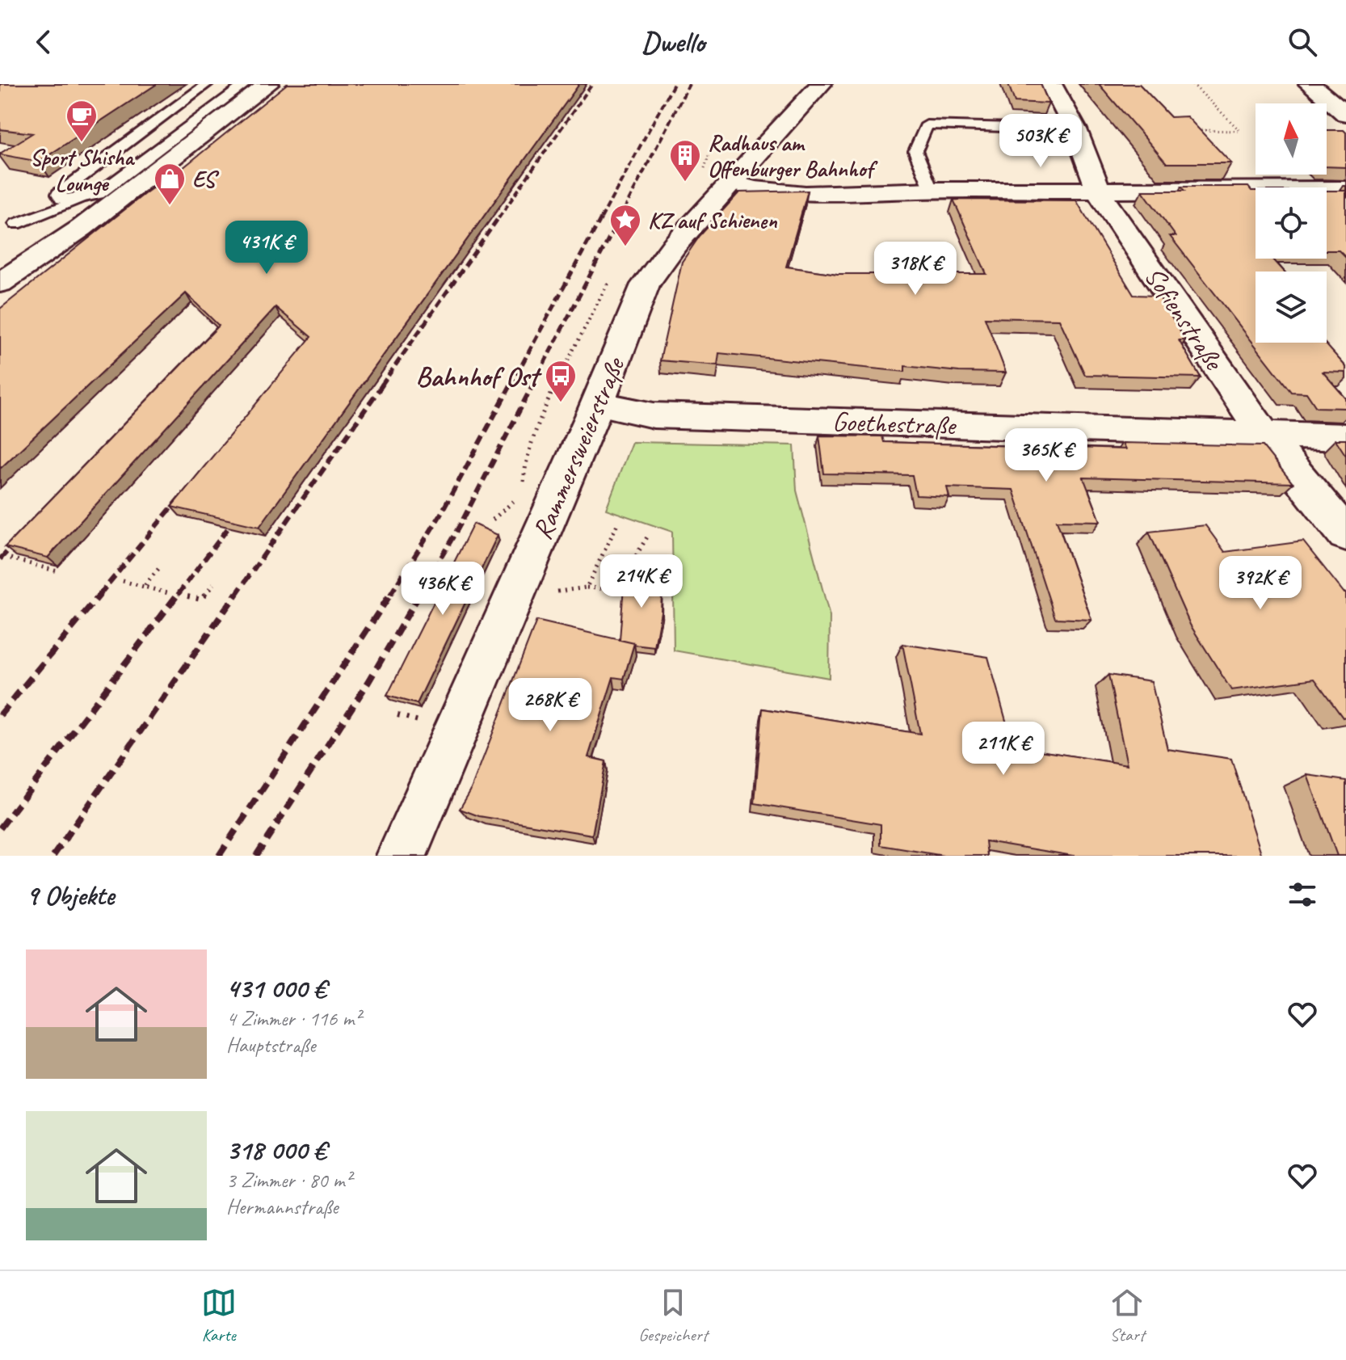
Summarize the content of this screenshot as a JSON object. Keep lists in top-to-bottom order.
{
  "streets": {
    "street": ["Sofienstraße", "Goethestraße", "Rammersweierstraße"]
  },
  "crossings": [
    ["Sofienstraße", "Goethestraße"],
    ["Goethestraße", "Rammersweierstraße"]
  ],
  "places": {
    "cafe": ["Sport Shisha Lounge"],
    "building": ["Radhaus am Offenburger Bahnhof"],
    "shop": ["ES"],
    "place": ["KZ auf Schienen"],
    "bus stop": ["Bahnhof Ost"]
  },
  "north": "top",
  "page": {
    "header": "Dwello",
    "price": [
      "503K €",
      "431K €",
      "318K €",
      "365K €",
      "214K €",
      "392K €",
      "436K €",
      "268K €",
      "211K €"
    ],
    "heading": "9 Objekte",
    "list": [
      {
        "name": "431 000 €",
        "note": "4 Zimmer · 116 m² · Hauptstraße"
      },
      {
        "name": "318 000 €",
        "note": "3 Zimmer · 80 m² · Hermannstraße"
      }
    ],
    "tabs": ["Karte", "Gespeichert", "Start"]
  }
}
